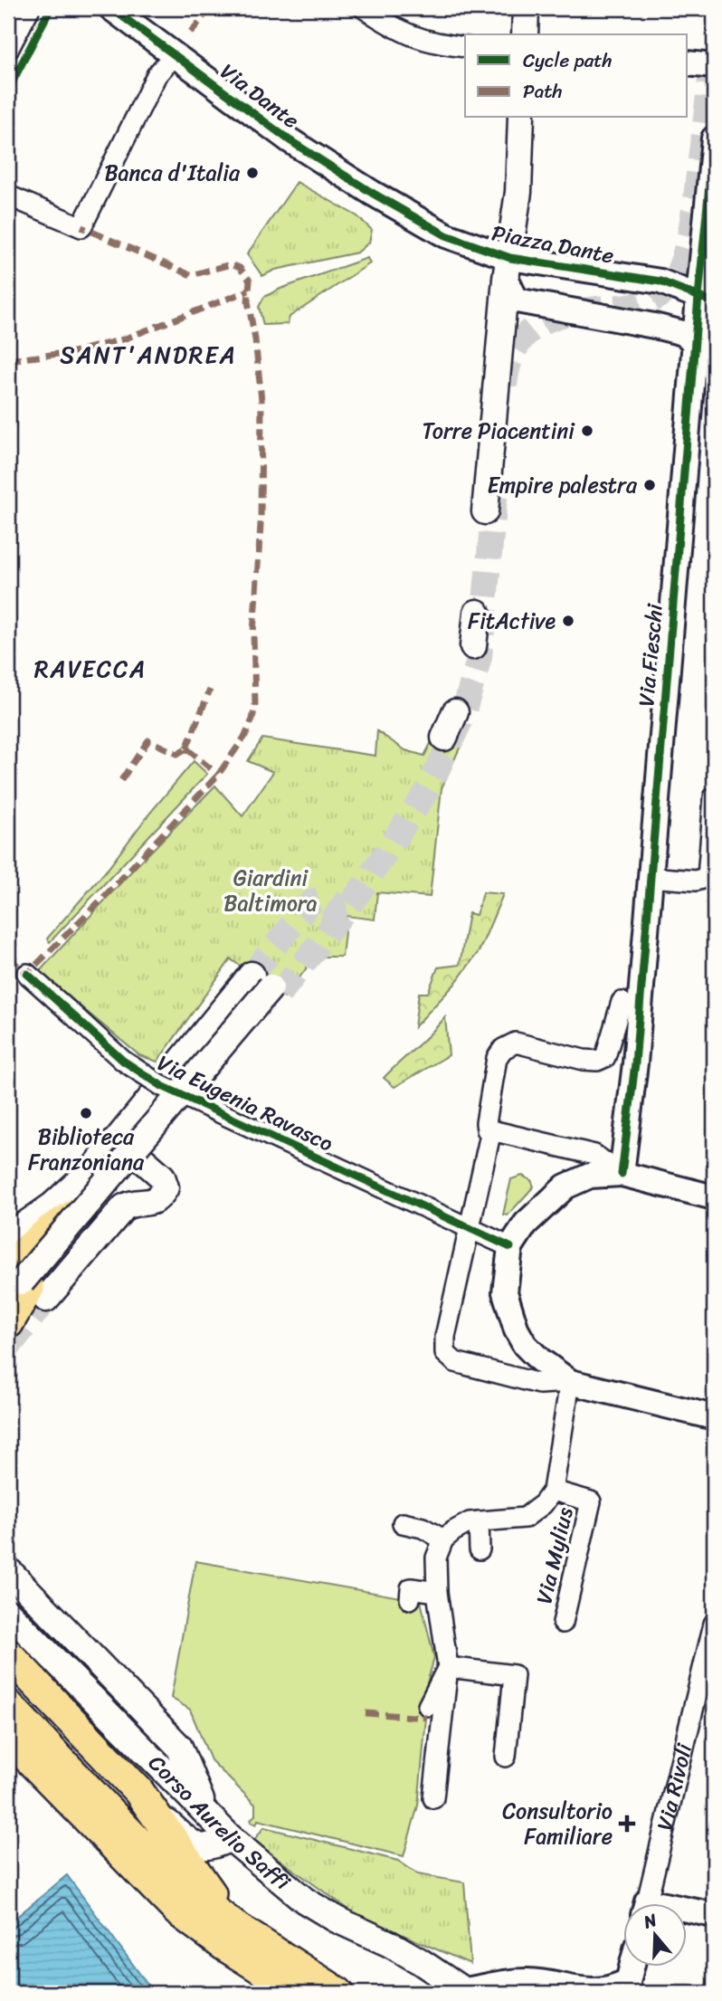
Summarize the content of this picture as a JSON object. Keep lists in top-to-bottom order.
{
  "streets": {
    "main road": ["Piazza Dante", "Corso Aurelio Saffi"],
    "street": [
      "Via Dante",
      "Via Fieschi",
      "Via Eugenia Ravasco",
      "Via Mylius",
      "Via Rivoli"
    ]
  },
  "crossings": [
    ["Via Dante", "Piazza Dante"],
    ["Piazza Dante", "Via Fieschi"]
  ],
  "districts": ["SANT'ANDREA", "RAVECCA"],
  "parks": ["Giardini Baltimora"],
  "places": {
    "other": [
      "Banca d'Italia",
      "Torre Piacentini",
      "Empire palestra",
      "FitActive",
      "Biblioteca Franzoniana"
    ],
    "health": ["Consultorio Familiare"]
  },
  "legend": ["Cycle path", "Path"],
  "north": "top"
}
